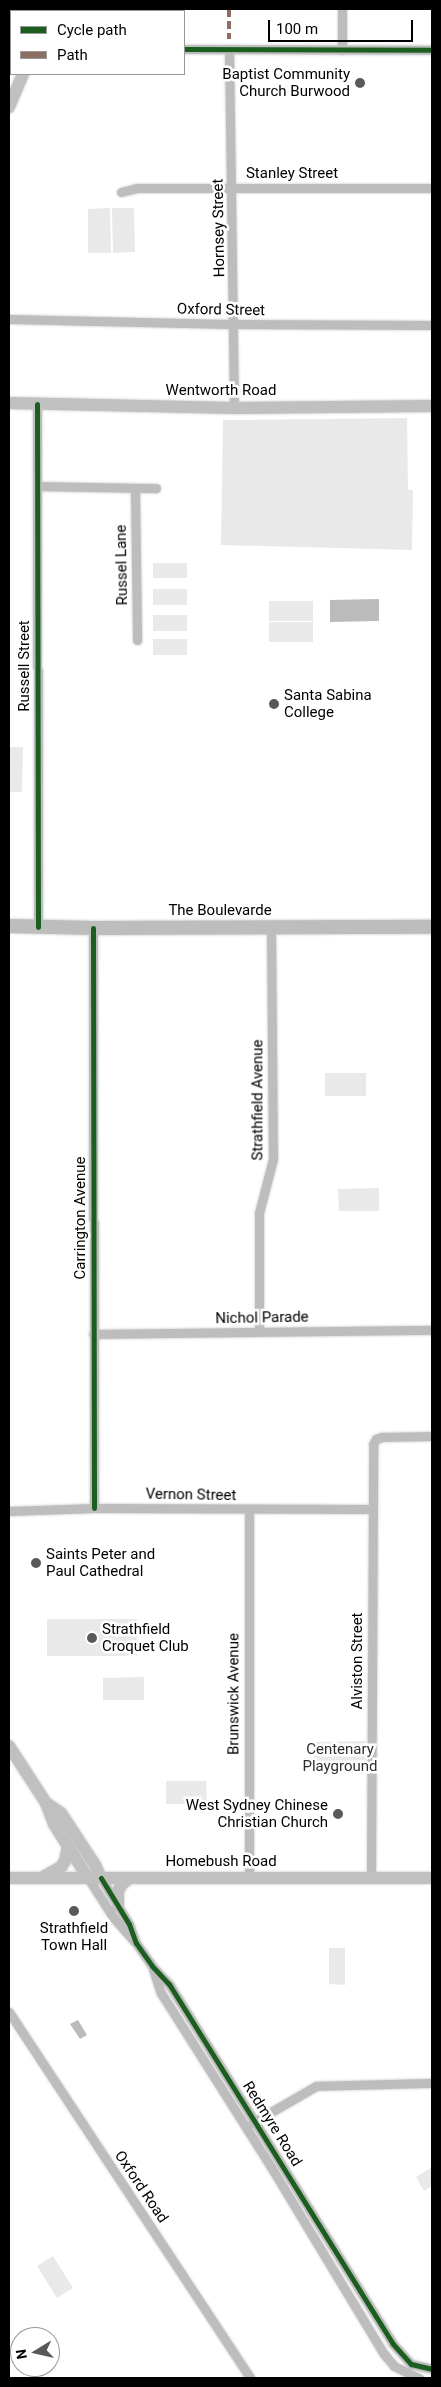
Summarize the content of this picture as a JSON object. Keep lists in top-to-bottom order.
{
  "streets": {
    "main road": [
      "Wentworth Road",
      "The Boulevarde",
      "Homebush Road",
      "Redmyre Road"
    ],
    "street": [
      "Stanley Street",
      "Hornsey Street",
      "Oxford Street",
      "Russel Lane",
      "Russell Street",
      "Strathfield Avenue",
      "Carrington Avenue",
      "Nichol Parade",
      "Vernon Street",
      "Alviston Street",
      "Brunswick Avenue",
      "Oxford Road"
    ]
  },
  "crossings": [
    ["Stanley Street", "Hornsey Street"],
    ["Hornsey Street", "Oxford Street"],
    ["Hornsey Street", "Wentworth Road"],
    ["Wentworth Road", "Russell Street"],
    ["Russell Street", "The Boulevarde"],
    ["The Boulevarde", "Strathfield Avenue"],
    ["The Boulevarde", "Carrington Avenue"],
    ["Strathfield Avenue", "Nichol Parade"],
    ["Carrington Avenue", "Nichol Parade"],
    ["Carrington Avenue", "Vernon Street"],
    ["Vernon Street", "Alviston Street"],
    ["Vernon Street", "Brunswick Avenue"],
    ["Alviston Street", "Homebush Road"],
    ["Brunswick Avenue", "Homebush Road"],
    ["Homebush Road", "Redmyre Road"]
  ],
  "parks": ["Centenary Playground"],
  "places": [
    "Baptist Community Church Burwood",
    "Santa Sabina College",
    "Saints Peter and Paul Cathedral",
    "Strathfield Croquet Club",
    "West Sydney Chinese Christian Church",
    "Strathfield Town Hall"
  ],
  "legend": ["Cycle path", "Path"],
  "scale_bar": "100 m",
  "north": "left"
}
